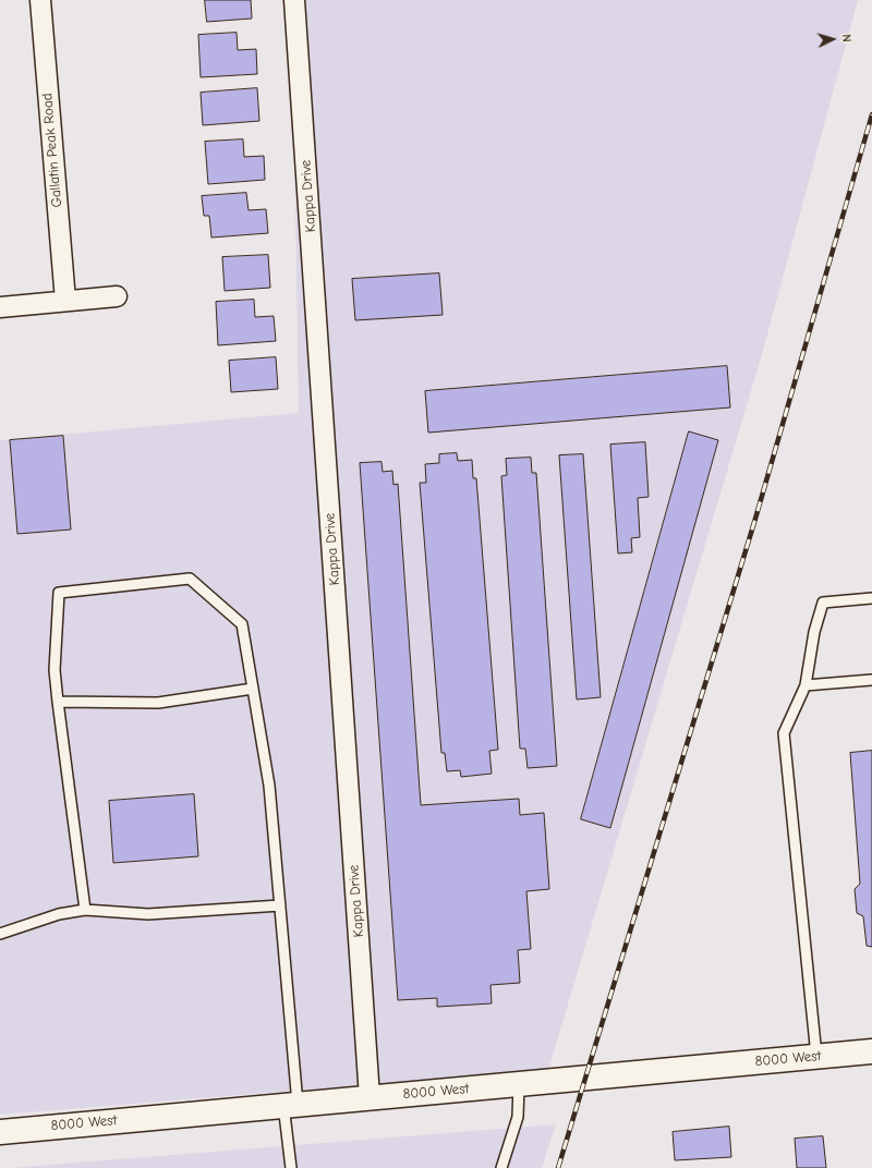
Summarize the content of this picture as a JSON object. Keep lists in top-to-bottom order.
{
  "streets": {
    "street": ["Gallatin Peak Road", "Kappa Drive", "8000 West"]
  },
  "crossings": [
    ["Kappa Drive", "8000 West"]
  ],
  "north": "right"
}
